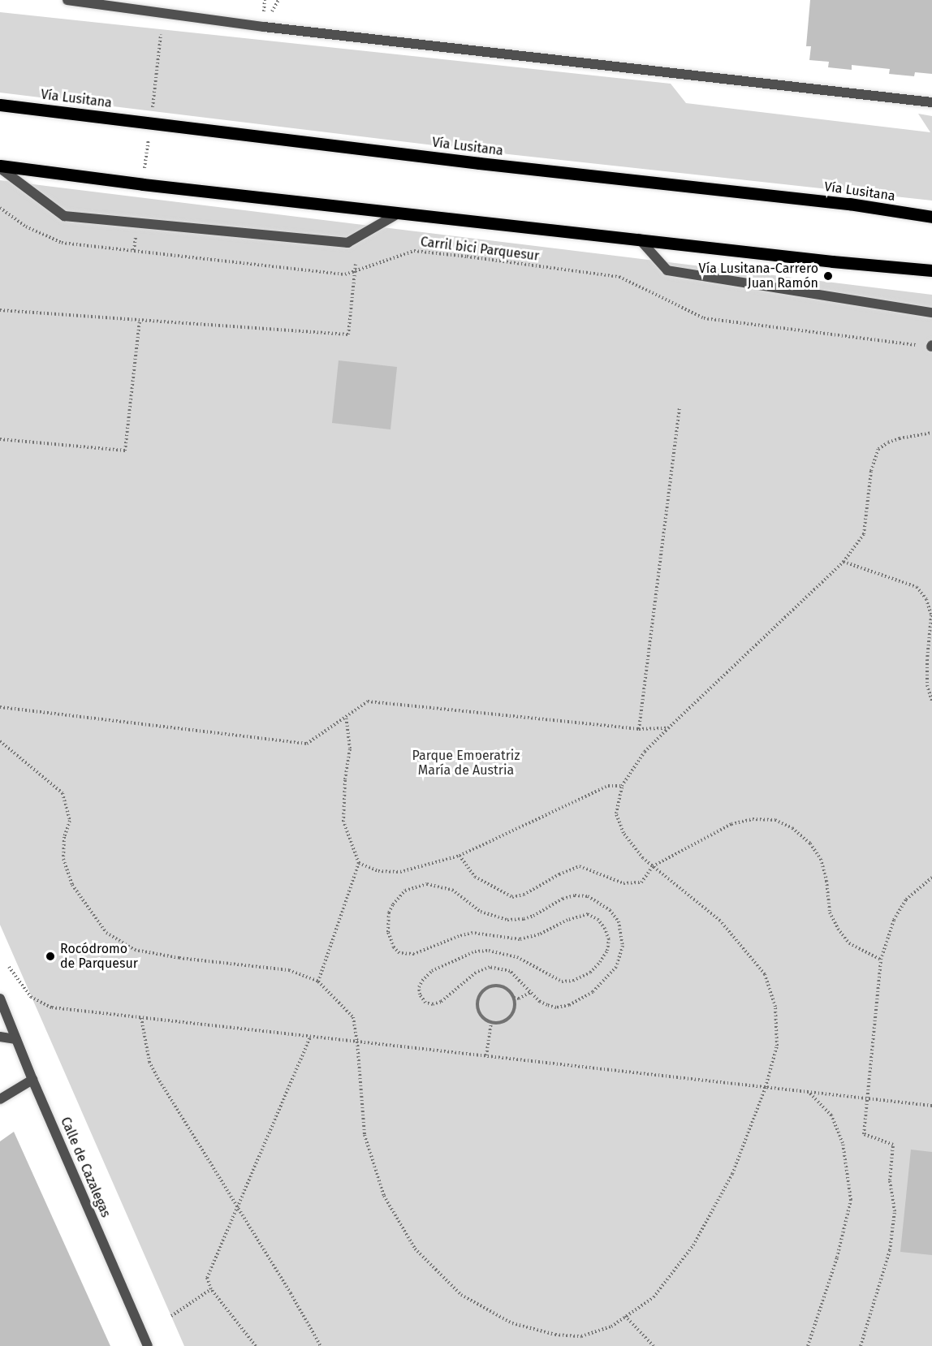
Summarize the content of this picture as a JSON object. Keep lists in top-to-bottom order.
{
  "streets": {
    "main road": ["Vía Lusitana"],
    "street": ["Calle de Cazalegas"],
    "path": ["Carril bici Parquesur"]
  },
  "parks": ["Parque Emperatriz María de Austria"],
  "places": ["Vía Lusitana-Carrero Juan Ramón", "Rocódromo de Parquesur"]
}
